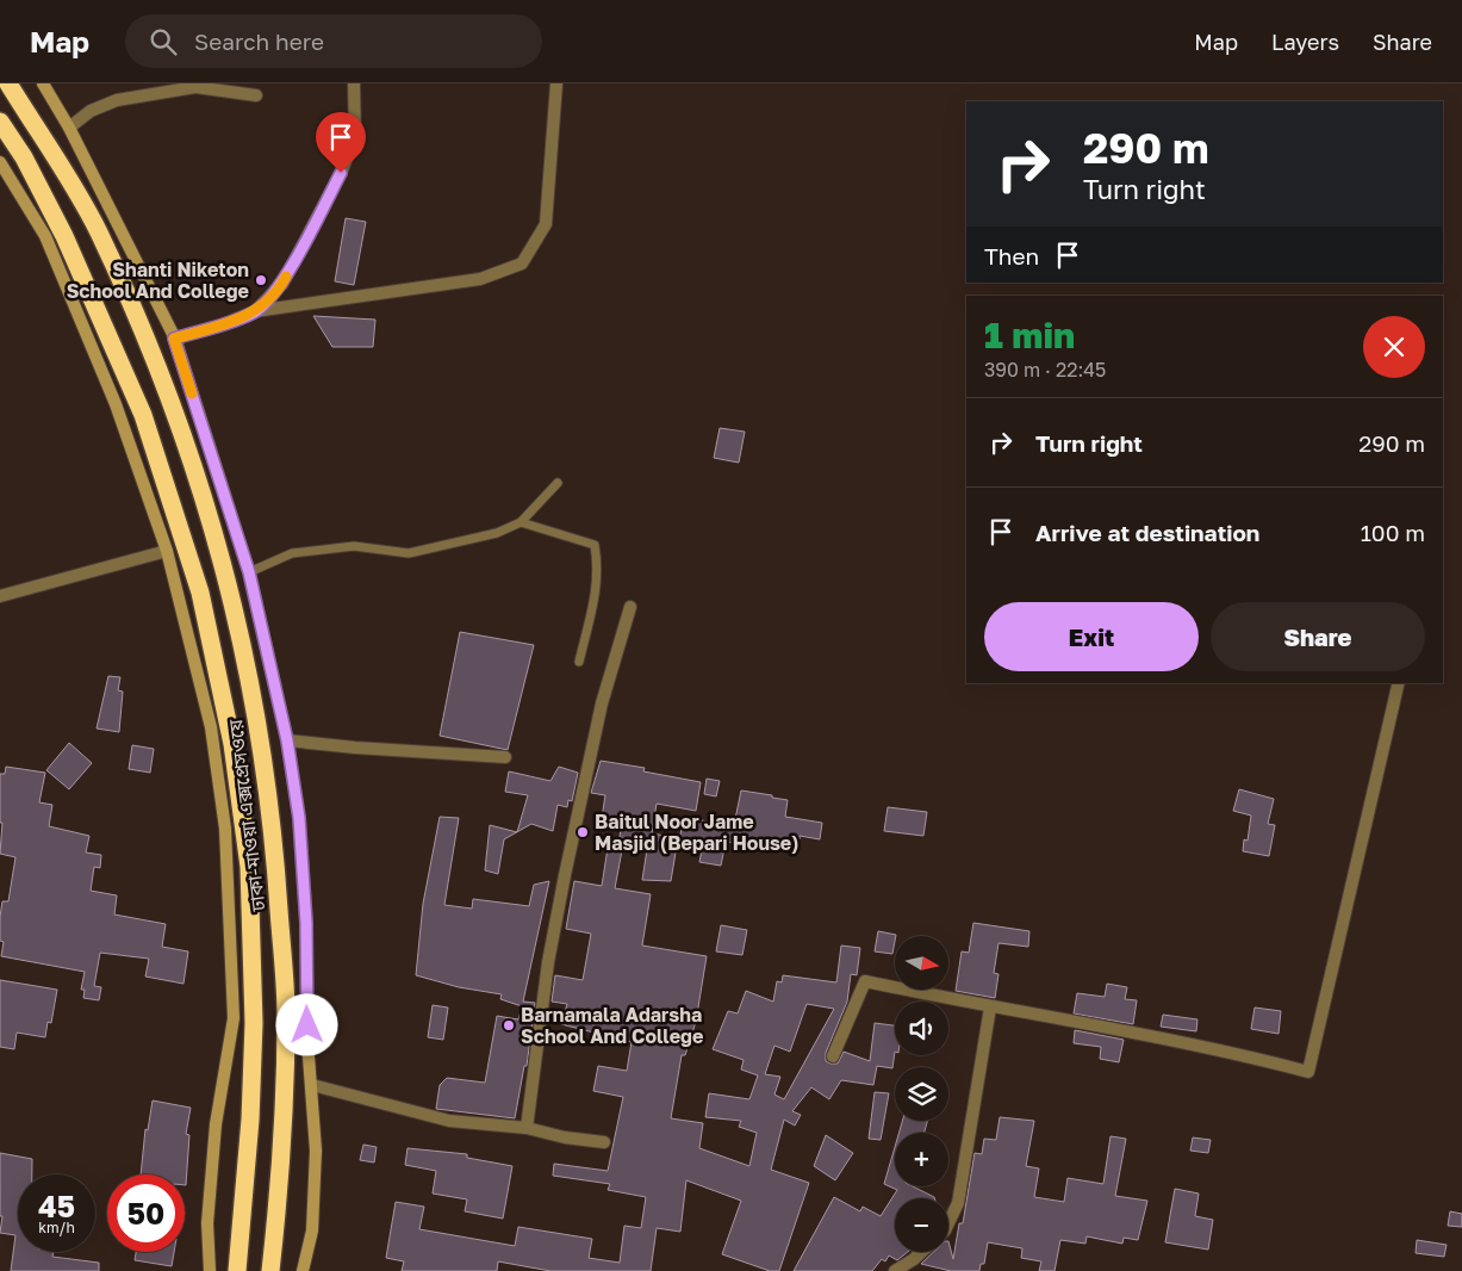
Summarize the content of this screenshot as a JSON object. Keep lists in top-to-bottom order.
{
  "streets": {
    "highway": ["ঢাকা-মাওয়া এক্সপ্রেসওয়ে"]
  },
  "places": ["Shanti Niketon School And College", "Baitul Noor Jame Masjid (Bepari House)", "Barnamala Adarsha School And College"],
  "north": "right",
  "page": {
    "header": "Map",
    "search": "Search here",
    "nav": ["Map", "Layers", "Share"],
    "turn": ["290 m", "Turn right"],
    "then": "Then",
    "heading": ["1 min", "390 m · 22:45"],
    "list": [
      {
        "name": "Turn right",
        "value": "290 m"
      },
      {
        "name": "Arrive at destination",
        "value": "100 m"
      }
    ],
    "buttons": ["Exit", "Share"],
    "map_buttons": ["+", "−"],
    "speed": "45 km/h",
    "limit": "50"
  }
}
